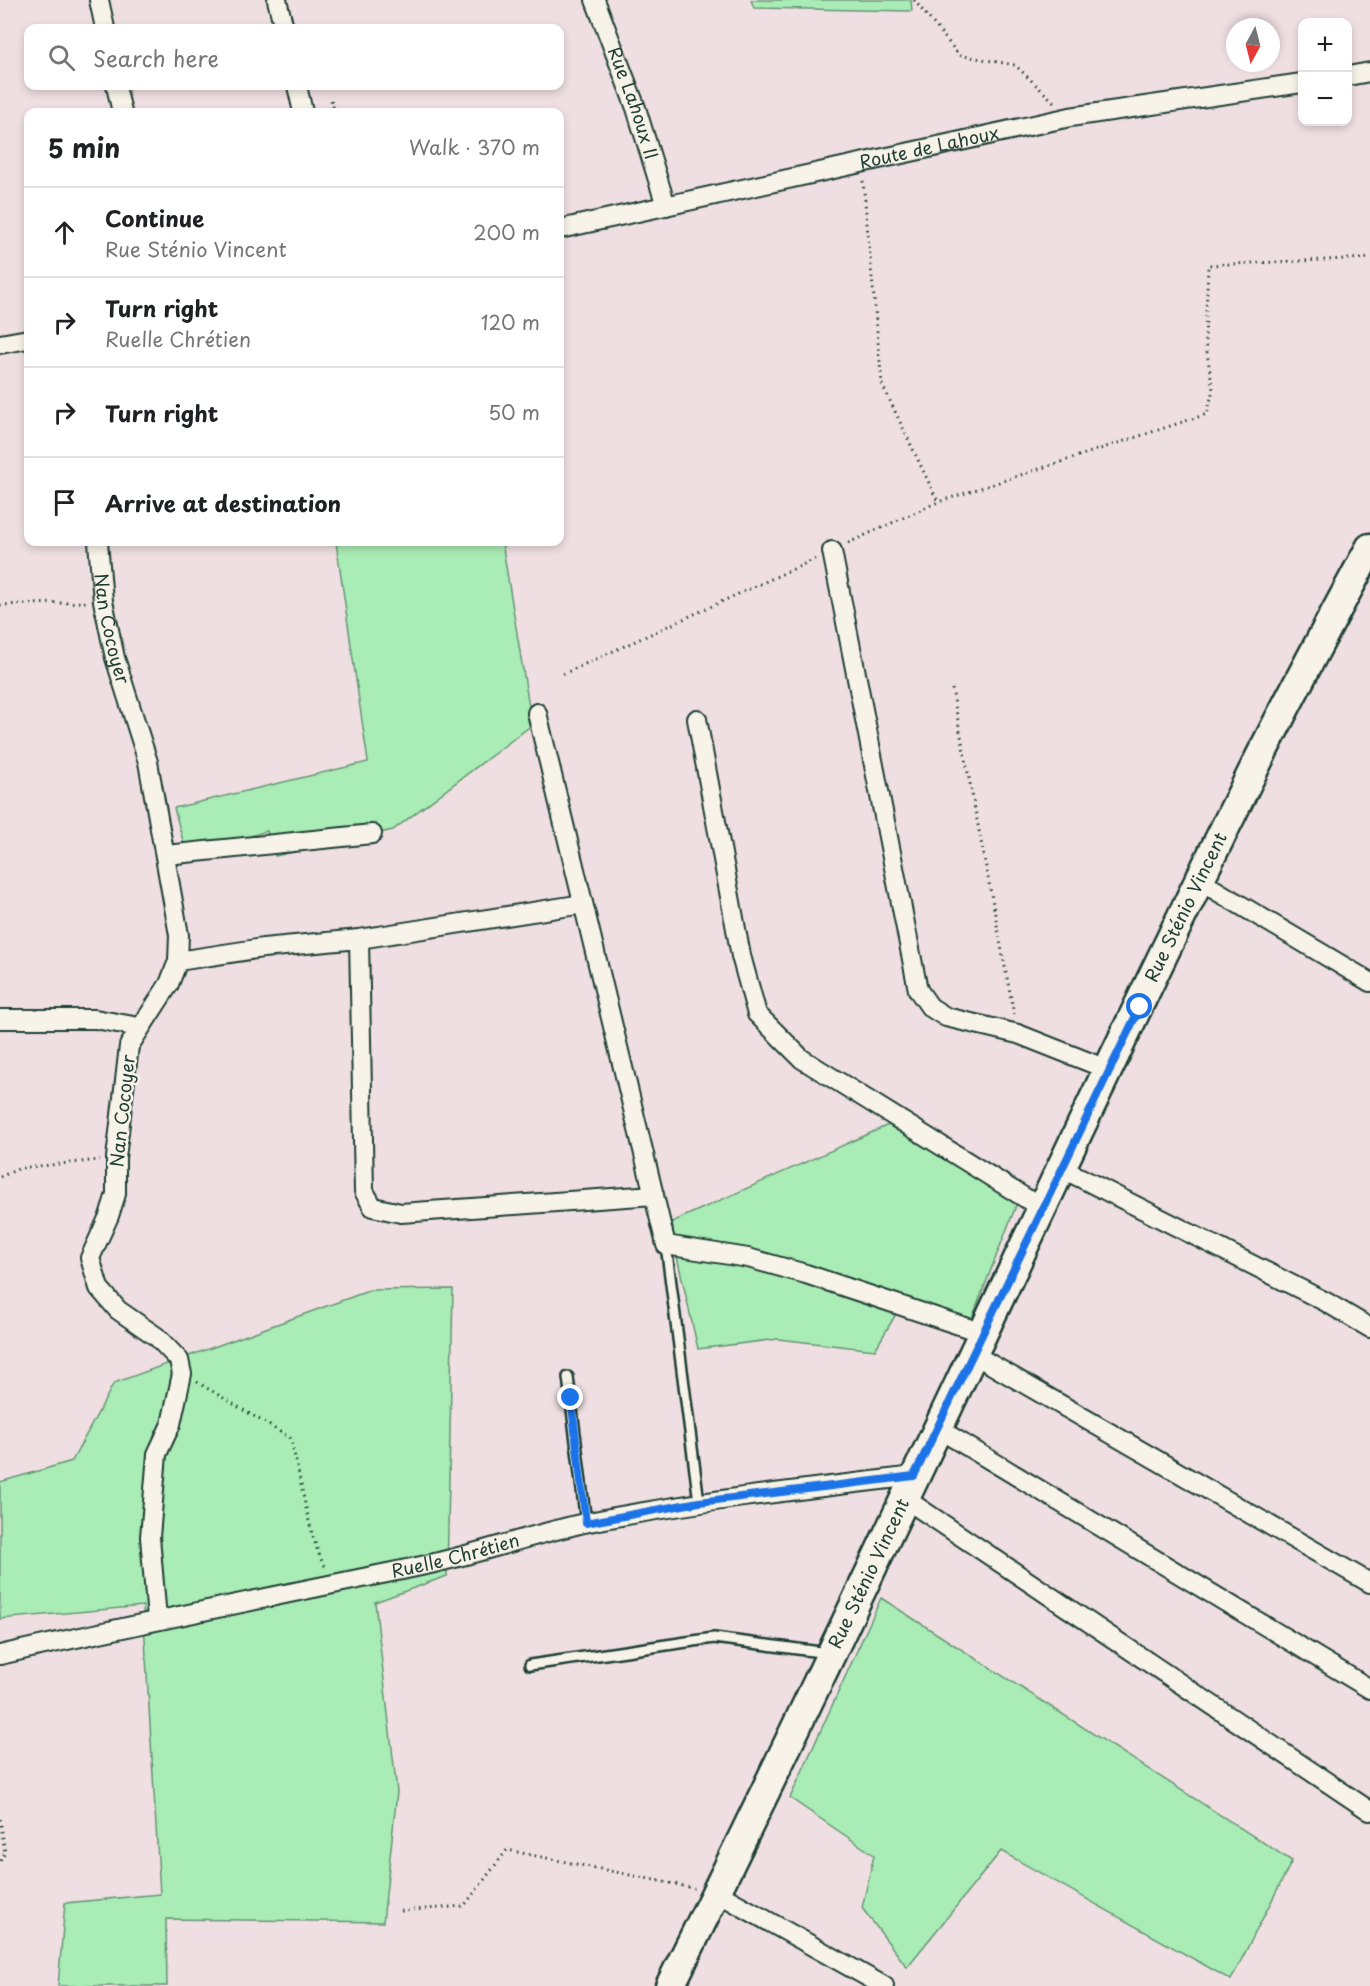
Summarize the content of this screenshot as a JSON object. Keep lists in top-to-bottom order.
{
  "streets": {
    "main road": ["Rue Sténio Vincent"],
    "street": [
      "Rue Lahoux II",
      "Route de Lahoux",
      "Nan Cocoyer",
      "Ruelle Chrétien"
    ]
  },
  "crossings": [
    ["Rue Lahoux II", "Route de Lahoux"],
    ["Rue Sténio Vincent", "Ruelle Chrétien"]
  ],
  "north": "bottom",
  "page": {
    "map_buttons": ["+", "−"],
    "search": "Search here",
    "heading": ["5 min", "Walk · 370 m"],
    "list": [
      ["Continue", "Rue Sténio Vincent", "200 m"],
      ["Turn right", "Ruelle Chrétien", "120 m"],
      ["Turn right", "50 m"],
      "Arrive at destination"
    ]
  }
}
